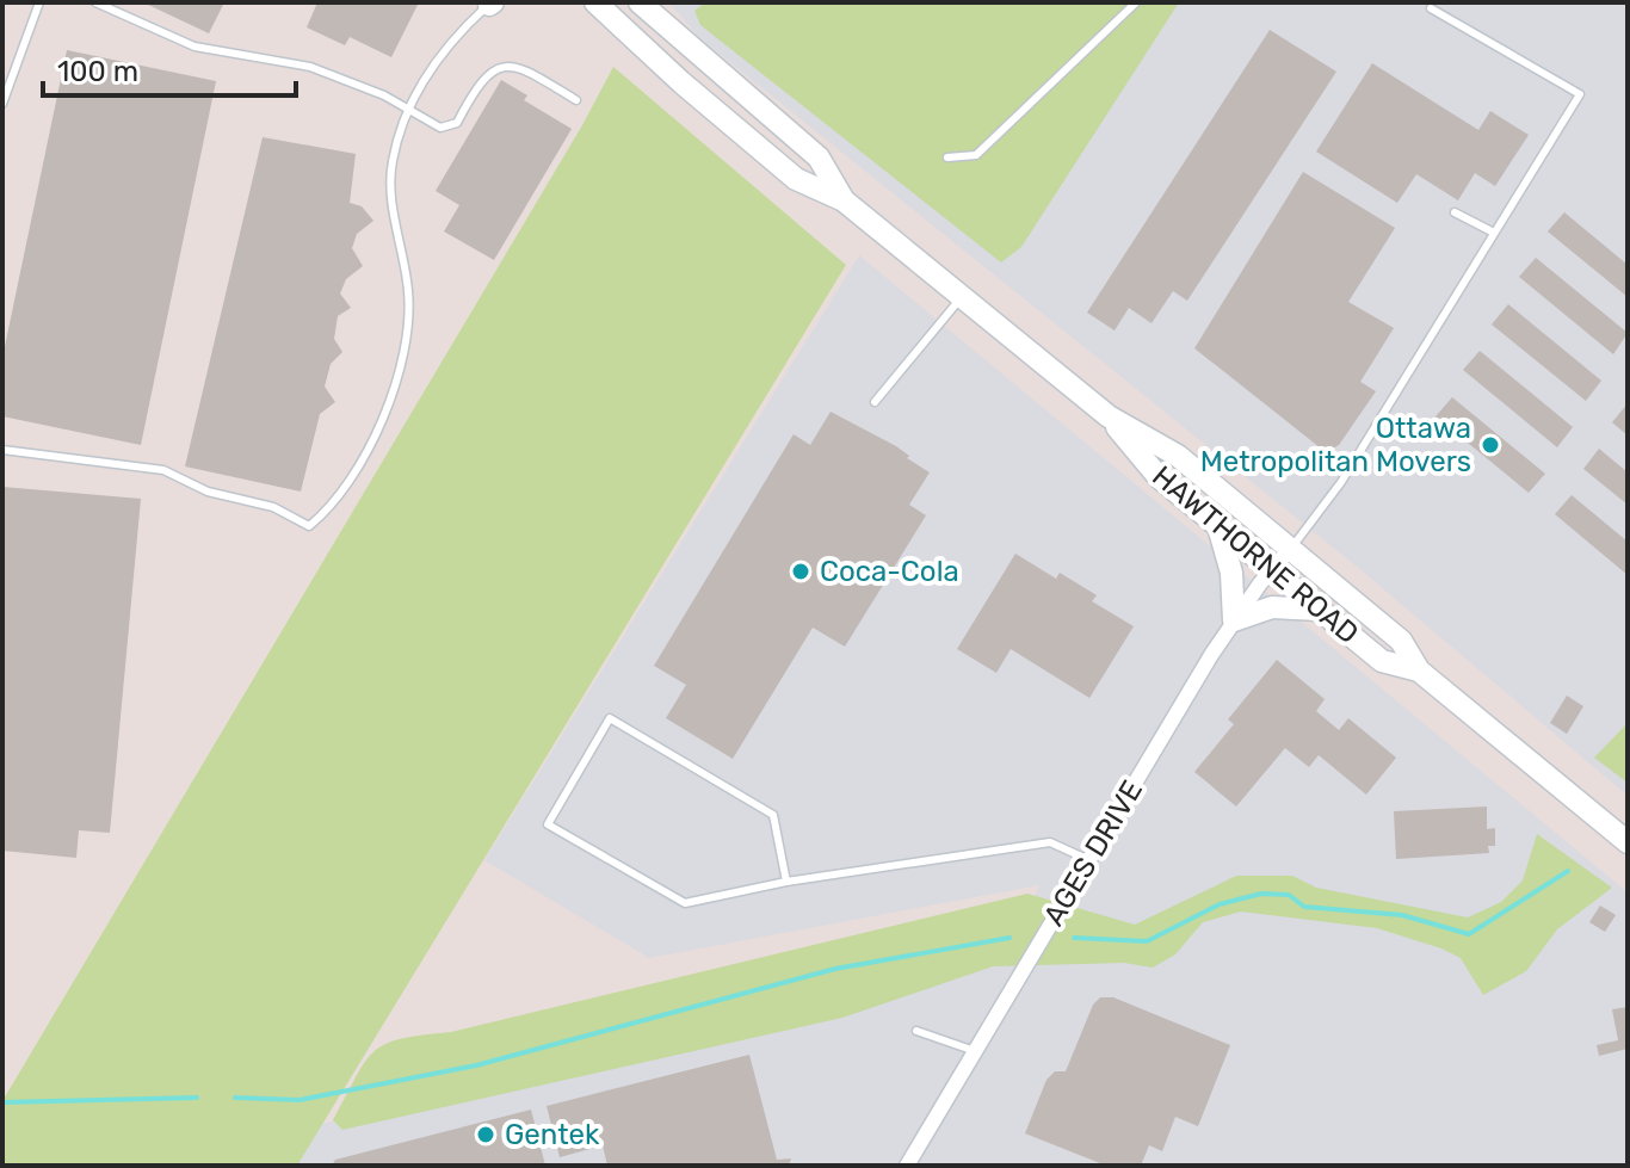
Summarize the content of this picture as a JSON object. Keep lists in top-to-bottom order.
{
  "streets": {
    "main road": ["HAWTHORNE ROAD"],
    "street": ["AGES DRIVE"]
  },
  "crossings": [
    ["HAWTHORNE ROAD", "AGES DRIVE"]
  ],
  "places": ["Ottawa Metropolitan Movers", "Coca-Cola", "Gentek"],
  "scale_bar": "100 m"
}
